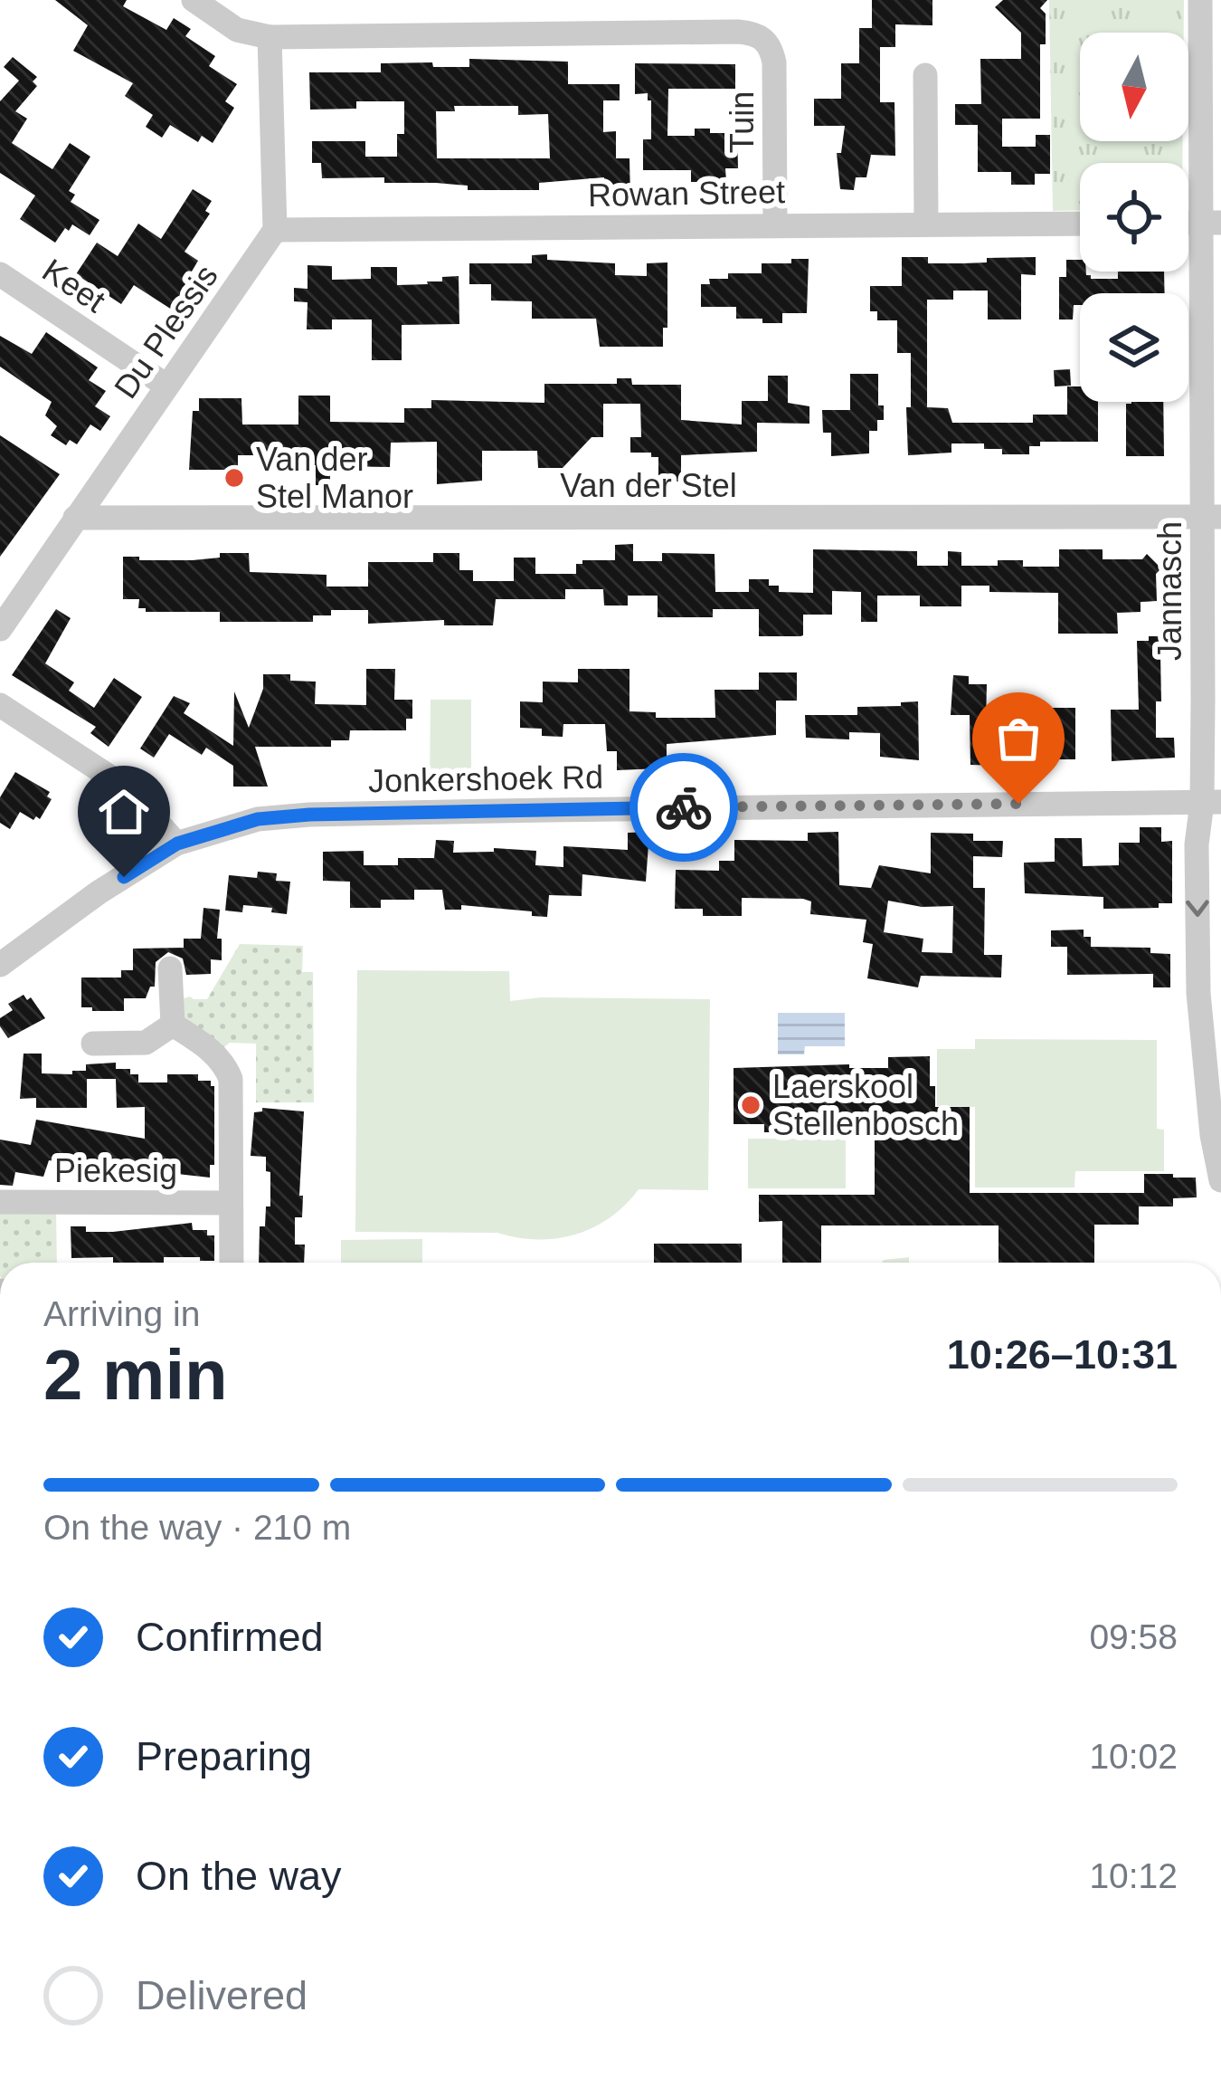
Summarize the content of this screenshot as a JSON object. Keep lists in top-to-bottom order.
{
  "streets": {
    "street": [
      "Tuin",
      "Rowan Street",
      "Keet",
      "Du Plessis",
      "Van der Stel",
      "Jannasch",
      "Jonkershoek Rd",
      "Piekesig"
    ]
  },
  "crossings": [
    ["Tuin", "Rowan Street"],
    ["Rowan Street", "Du Plessis"],
    ["Keet", "Du Plessis"],
    ["Du Plessis", "Van der Stel"],
    ["Van der Stel", "Jannasch"],
    ["Jannasch", "Jonkershoek Rd"]
  ],
  "places": ["Van der Stel Manor", "Laerskool Stellenbosch"],
  "north": "bottom",
  "page": {
    "heading": ["2 min", "Arriving in", "10:26–10:31"],
    "bar": "On the way · 210 m",
    "list": [
      ["Confirmed", "09:58"],
      ["Preparing", "10:02"],
      ["On the way", "10:12"],
      "Delivered"
    ]
  }
}
